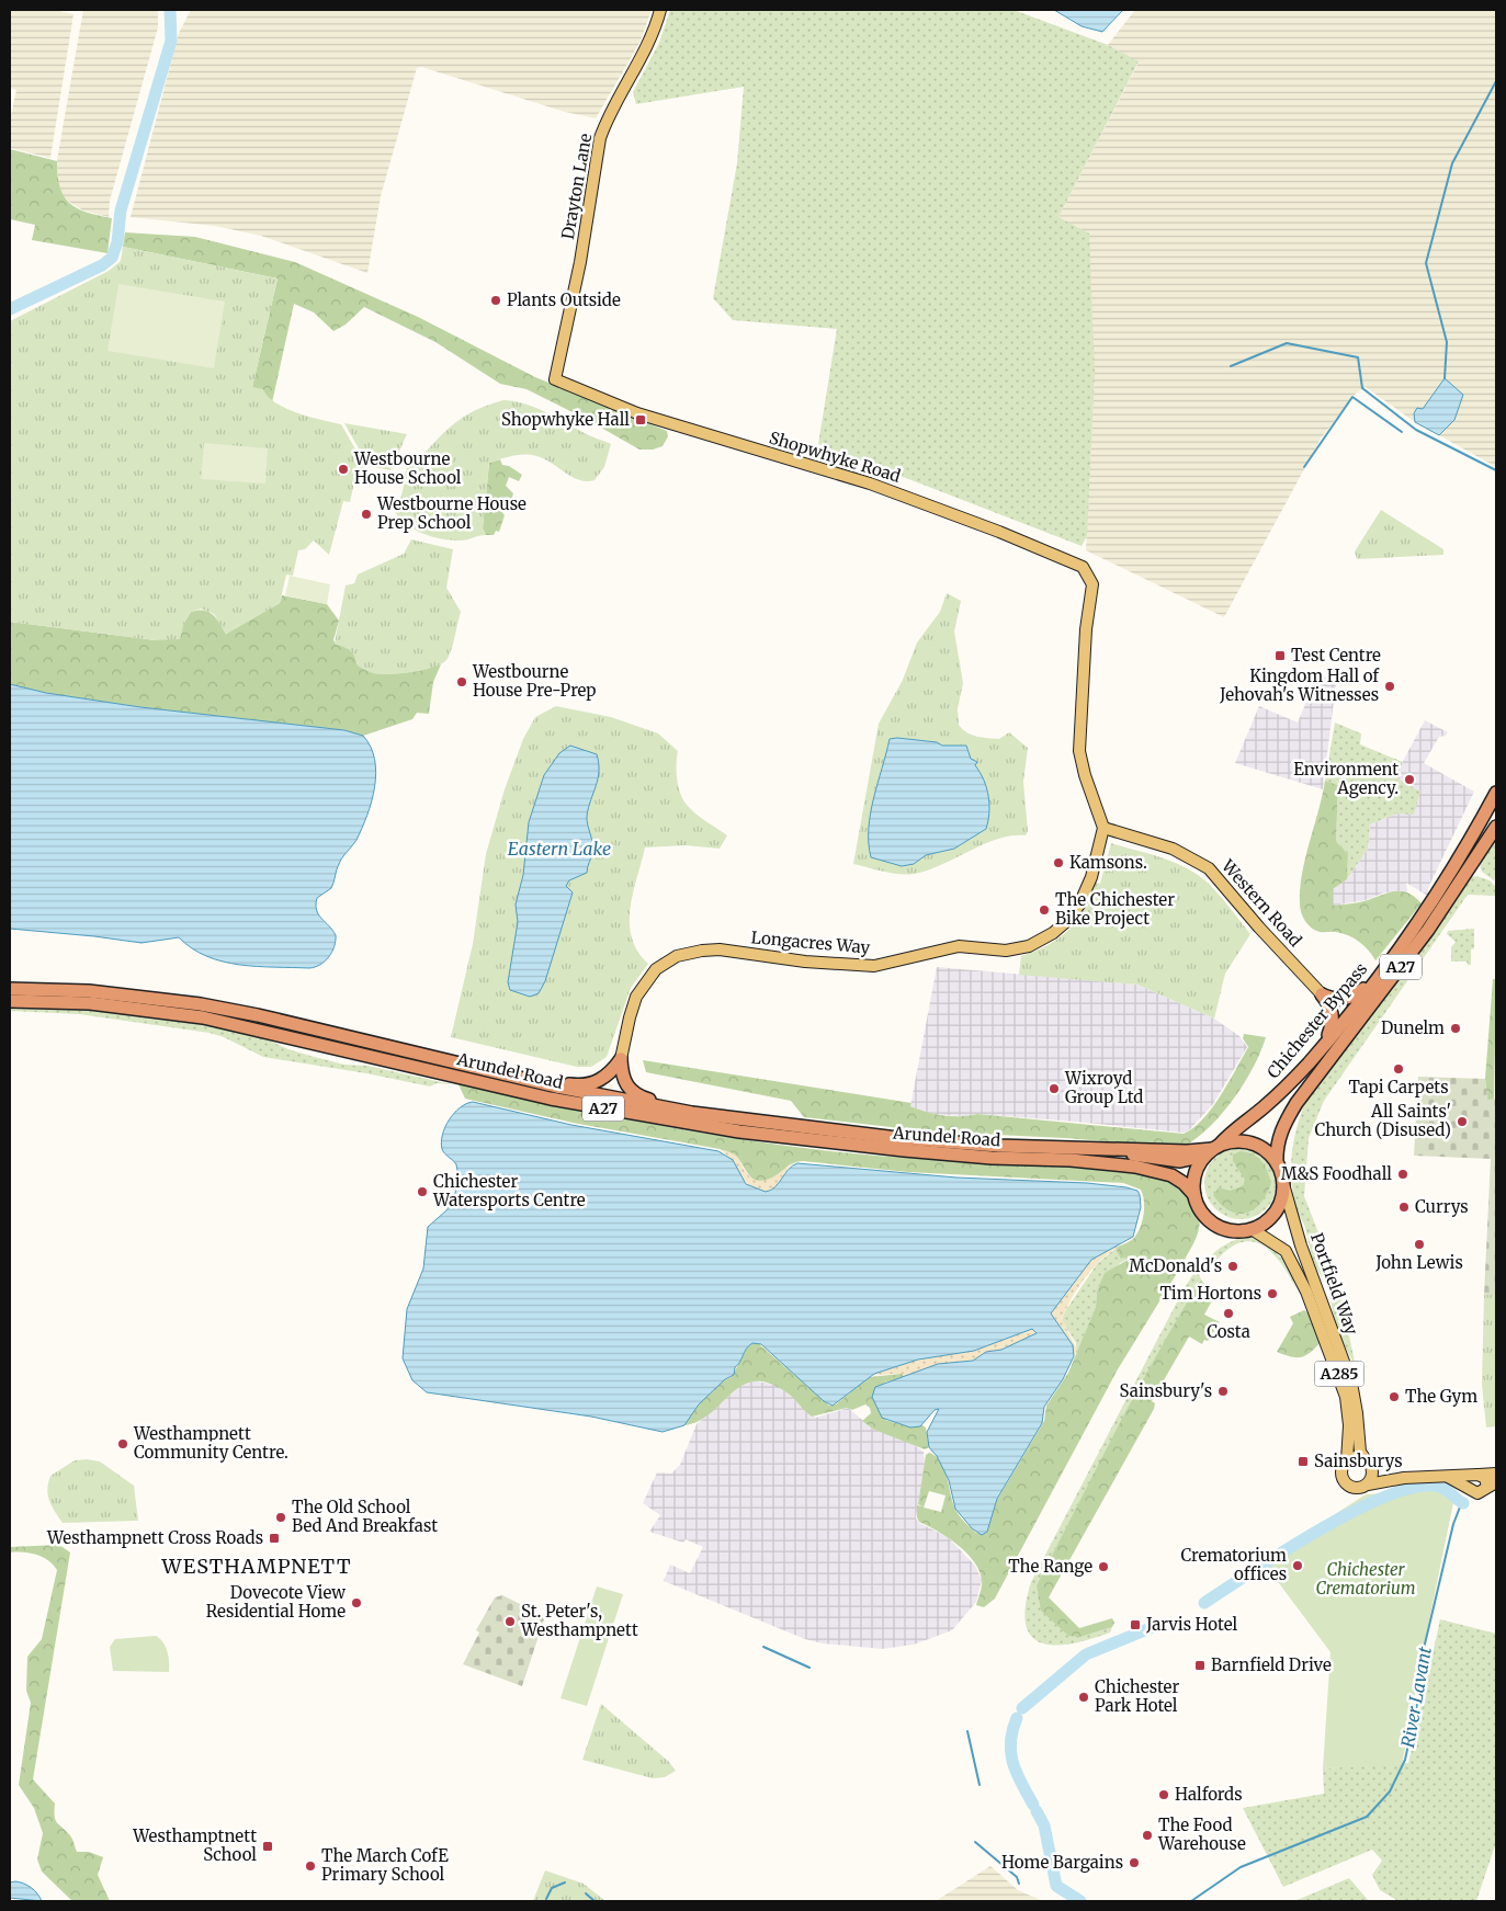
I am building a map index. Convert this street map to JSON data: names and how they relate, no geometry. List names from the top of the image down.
{
  "streets": {
    "highway": ["A27", "Chichester Bypass", "Arundel Road"],
    "main road": [
      "Drayton Lane",
      "Shopwhyke Road",
      "Western Road",
      "Longacres Way",
      "Portfield Way",
      "A285"
    ]
  },
  "crossings": [
    ["Drayton Lane", "Shopwhyke Road"],
    ["Shopwhyke Road", "Western Road"],
    ["Shopwhyke Road", "Longacres Way"],
    ["Western Road", "Longacres Way"],
    ["Chichester Bypass", "Arundel Road"],
    ["Chichester Bypass", "Portfield Way"],
    ["Arundel Road", "Portfield Way"]
  ],
  "districts": ["WESTHAMPNETT"],
  "water": ["Eastern Lake", "River Lavant"],
  "parks": ["Chichester Crematorium"],
  "places": {
    "other": [
      "Plants Outside",
      "Westbourne House School",
      "Westbourne House Prep School",
      "Westbourne House Pre-Prep",
      "Kingdom Hall of Jehovah's Witnesses",
      "Environment Agency.",
      "Kamsons.",
      "The Chichester Bike Project",
      "Dunelm",
      "Tapi Carpets",
      "Wixroyd Group Ltd",
      "All Saints' Church (Disused)",
      "M&S Foodhall",
      "Chichester Watersports Centre",
      "Currys",
      "John Lewis",
      "McDonald's",
      "Tim Hortons",
      "Costa",
      "Sainsbury's",
      "The Gym",
      "Westhampnett Community Centre.",
      "The Old School Bed And Breakfast",
      "Crematorium offices",
      "The Range",
      "Dovecote View Residential Home",
      "St. Peter's, Westhampnett",
      "Chichester Park Hotel",
      "Halfords",
      "The Food Warehouse",
      "Home Bargains",
      "The March CofE Primary School"
    ],
    "transit": [
      "Shopwhyke Hall",
      "Test Centre",
      "Sainsburys",
      "Westhampnett Cross Roads",
      "Jarvis Hotel",
      "Barnfield Drive",
      "Westhamptnett School"
    ]
  }
}
